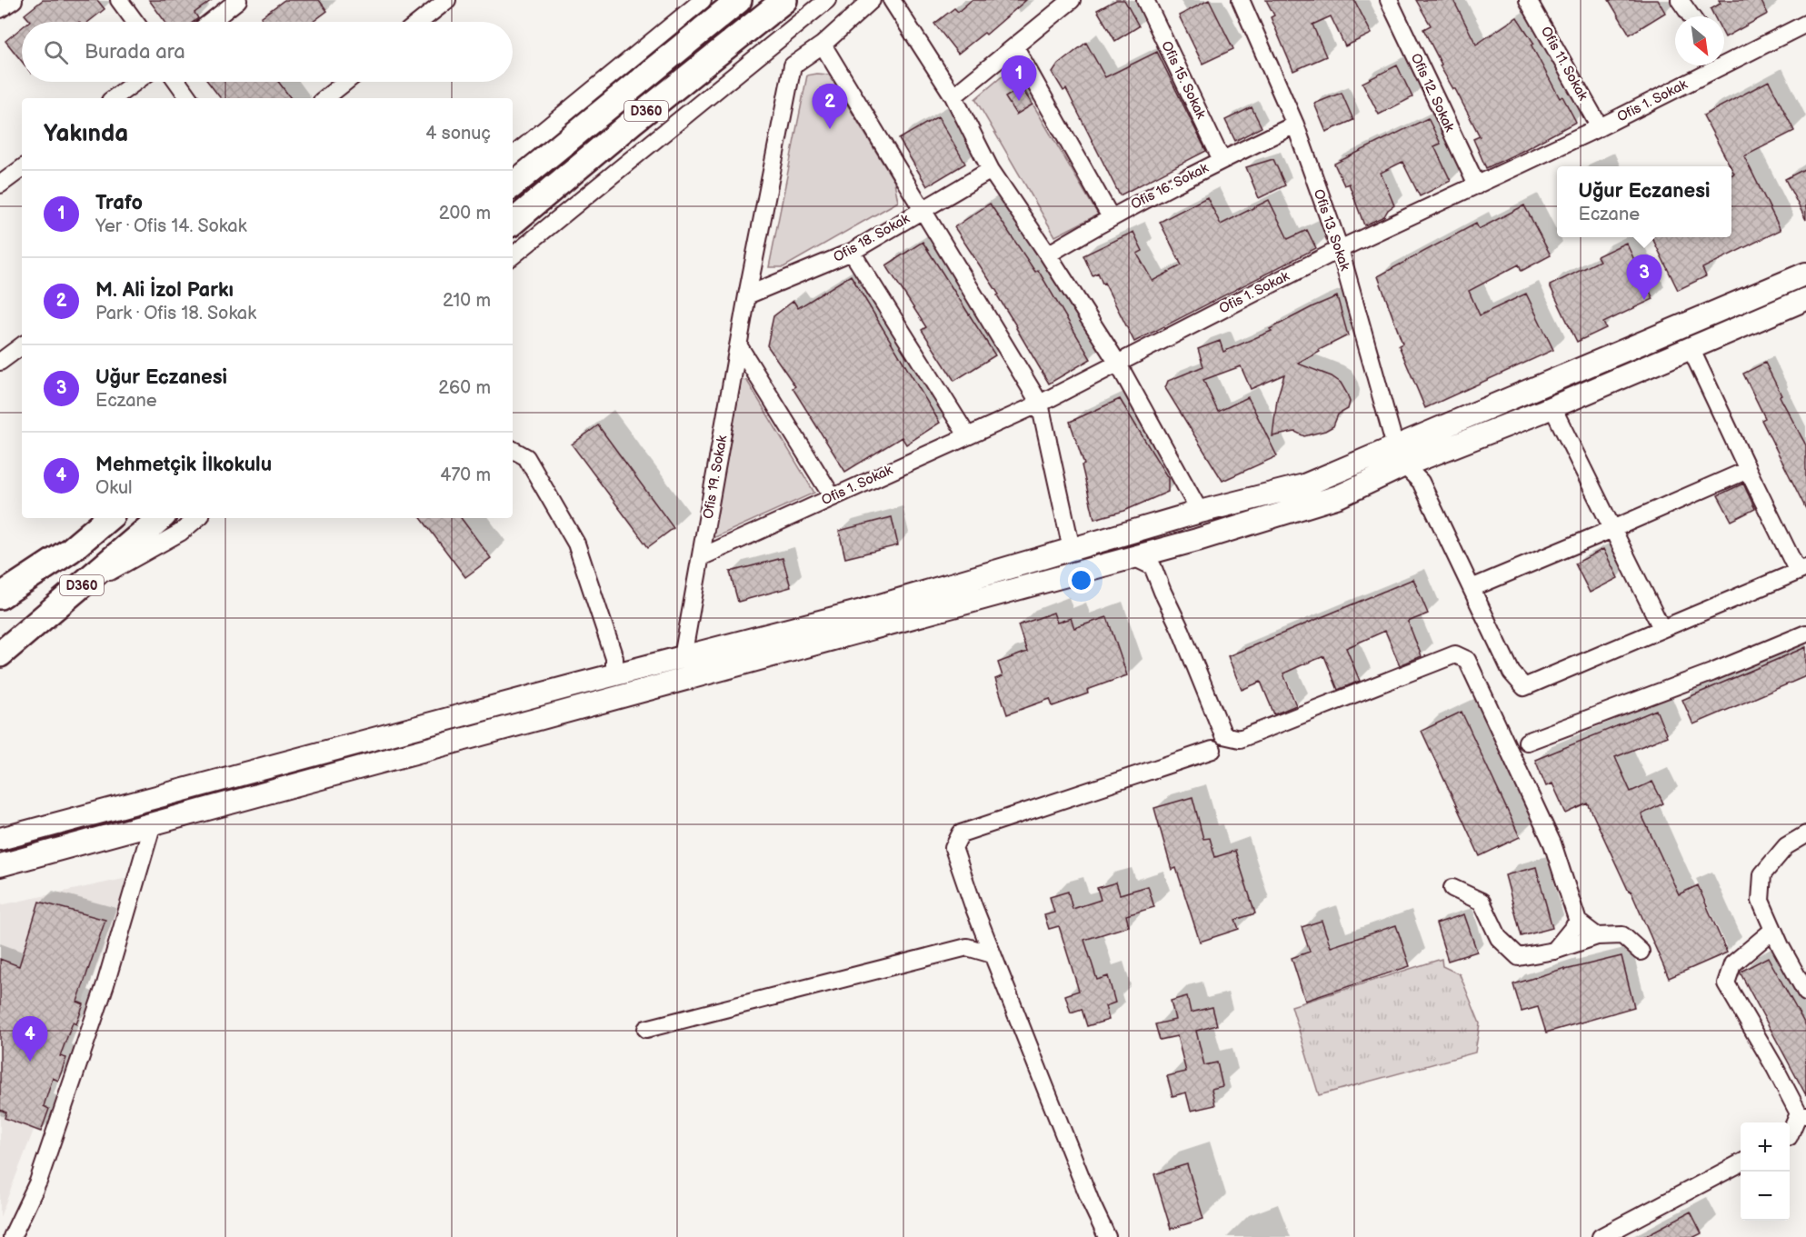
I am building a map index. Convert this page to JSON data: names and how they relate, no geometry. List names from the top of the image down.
{
  "streets": {
    "highway": ["D360"],
    "street": [
      "Ofis 11. Sokak",
      "Ofis 15. Sokak",
      "Ofis 12. Sokak",
      "Ofis 1. Sokak",
      "Ofis 16. Sokak",
      "Ofis 13. Sokak",
      "Ofis 18. Sokak",
      "Ofis 19. Sokak"
    ]
  },
  "crossings": [
    ["Ofis 11. Sokak", "Ofis 1. Sokak"],
    ["Ofis 15. Sokak", "Ofis 16. Sokak"],
    ["Ofis 12. Sokak", "Ofis 1. Sokak"],
    ["Ofis 1. Sokak", "Ofis 13. Sokak"],
    ["Ofis 1. Sokak", "Ofis 19. Sokak"],
    ["Ofis 16. Sokak", "Ofis 13. Sokak"],
    ["Ofis 18. Sokak", "Ofis 19. Sokak"]
  ],
  "north": "bottom right",
  "page": {
    "search": "Burada ara",
    "pins": [
      "1",
      "2",
      "3",
      "4"
    ],
    "heading": ["Yakında", "4 sonuç"],
    "popup": ["Uğur Eczanesi", "Eczane"],
    "list": [
      {
        "mark": "1",
        "name": "Trafo",
        "note": "Yer · Ofis 14. Sokak",
        "value": "200 m"
      },
      {
        "mark": "2",
        "name": "M. Ali İzol Parkı",
        "note": "Park · Ofis 18. Sokak",
        "value": "210 m"
      },
      {
        "mark": "3",
        "name": "Uğur Eczanesi",
        "note": "Eczane",
        "value": "260 m"
      },
      {
        "mark": "4",
        "name": "Mehmetçik İlkokulu",
        "note": "Okul",
        "value": "470 m"
      }
    ],
    "map_buttons": ["+", "−"]
  }
}
